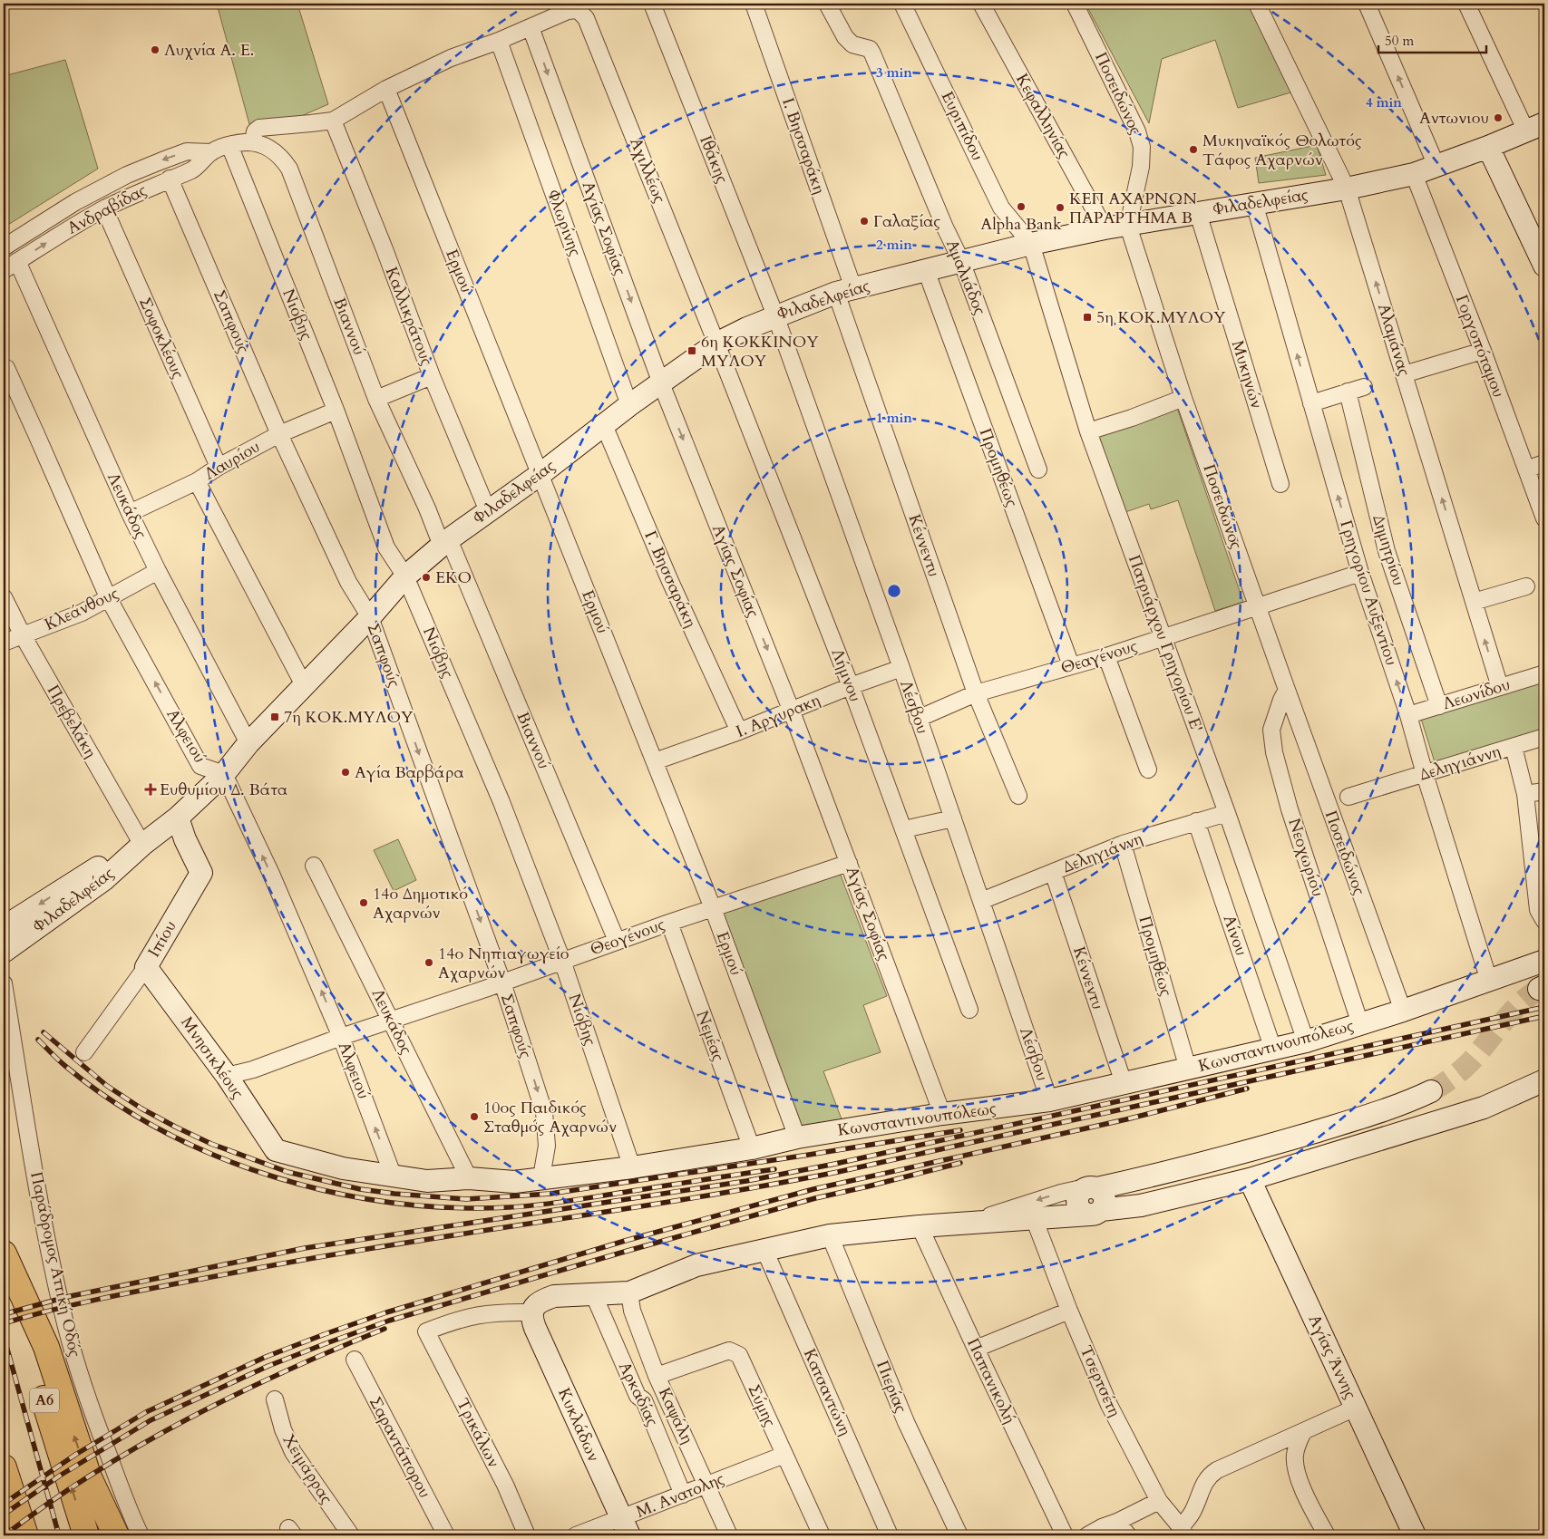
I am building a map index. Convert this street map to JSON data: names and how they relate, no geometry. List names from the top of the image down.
{
  "streets": {
    "highway": ["Α6"],
    "street": [
      "Ποσειδώνος",
      "Κεφαλληνίας",
      "Ευριπίδου",
      "Ι. Βησσαράκη",
      "Ιθάκης",
      "Αχιλλέως",
      "Φιλαδελφείας",
      "Ανδραβίδας",
      "Φλωρίνης",
      "Αγίας Σοφίας",
      "Ερμού",
      "Αμαλιάδος",
      "Νιόβης",
      "Καλλικράτους",
      "Σαπφούς",
      "Βιαννού",
      "Σοφοκλέους",
      "Αλαμάνας",
      "Γοργοπόταμου",
      "Μυκηνών",
      "Λαυρίου",
      "Προμηθέως",
      "Λευκάδος",
      "Κέννεντυ",
      "Δημητρίου",
      "Γ. Βησσαράκη",
      "Γρηγορίου Αυξεντίου",
      "Κλεάνθους",
      "Πατριάρχου Γρηγορίου E'",
      "Θεαγένους",
      "Λήμνου",
      "Λεωνίδου",
      "Λέσβου",
      "Ι. Αργυρακη",
      "Πρεβελάκη",
      "Αλφειού",
      "Δεληγιάννη",
      "Νεοχωρίου",
      "Αίνου",
      "Θεογένους",
      "Ιπίου",
      "Νεμέας",
      "Κωνσταντινουπόλεως",
      "Μνησικλέους",
      "Παράδρομος Αττική Οδός",
      "Αγίας Άννης",
      "Παπανικολή",
      "Τσερτσέτη",
      "Πιερίας",
      "Κατσαντώνη",
      "Αρκαδίας",
      "Σύμης",
      "Καψάλη",
      "Κυκλάδων",
      "Τρικάλων",
      "Σαραντάπορου",
      "Χειμάρρας",
      "Μ. Ανατολης"
    ]
  },
  "crossings": [
    ["Ποσειδώνος", "Φιλαδελφείας"],
    ["Ποσειδώνος", "Θεαγένους"],
    ["Ποσειδώνος", "Νεοχωρίου"],
    ["Ποσειδώνος", "Κωνσταντινουπόλεως"],
    ["Κεφαλληνίας", "Φιλαδελφείας"],
    ["Ευριπίδου", "Φιλαδελφείας"],
    ["Ευριπίδου", "Πατριάρχου Γρηγορίου E'"],
    ["Ι. Βησσαράκη", "Φιλαδελφείας"],
    ["Ι. Βησσαράκη", "Κέννεντυ"],
    ["Ιθάκης", "Φιλαδελφείας"],
    ["Ιθάκης", "Λέσβου"],
    ["Αχιλλέως", "Φιλαδελφείας"],
    ["Αχιλλέως", "Αγίας Σοφίας"],
    ["Αχιλλέως", "Λήμνου"],
    ["Φιλαδελφείας", "Φλωρίνης"],
    ["Φιλαδελφείας", "Αγίας Σοφίας"],
    ["Φιλαδελφείας", "Ερμού"],
    ["Φιλαδελφείας", "Αμαλιάδος"],
    ["Φιλαδελφείας", "Νιόβης"],
    ["Φιλαδελφείας", "Καλλικράτους"],
    ["Φιλαδελφείας", "Σαπφούς"],
    ["Φιλαδελφείας", "Βιαννού"],
    ["Φιλαδελφείας", "Αλαμάνας"],
    ["Φιλαδελφείας", "Γοργοπόταμου"],
    ["Φιλαδελφείας", "Μυκηνών"],
    ["Φιλαδελφείας", "Προμηθέως"],
    ["Φιλαδελφείας", "Λευκάδος"],
    ["Φιλαδελφείας", "Κέννεντυ"],
    ["Φιλαδελφείας", "Γ. Βησσαράκη"],
    ["Φιλαδελφείας", "Γρηγορίου Αυξεντίου"],
    ["Φιλαδελφείας", "Πατριάρχου Γρηγορίου E'"],
    ["Φιλαδελφείας", "Λήμνου"],
    ["Φιλαδελφείας", "Λέσβου"],
    ["Φιλαδελφείας", "Πρεβελάκη"],
    ["Φιλαδελφείας", "Αλφειού"],
    ["Φιλαδελφείας", "Ιπίου"],
    ["Ανδραβίδας", "Νιόβης"],
    ["Ανδραβίδας", "Σαπφούς"],
    ["Ανδραβίδας", "Βιαννού"],
    ["Ανδραβίδας", "Σοφοκλέους"],
    ["Ανδραβίδας", "Λευκάδος"],
    ["Αγίας Σοφίας", "Ι. Αργυρακη"],
    ["Αγίας Σοφίας", "Θεογένους"],
    ["Αγίας Σοφίας", "Κωνσταντινουπόλεως"],
    ["Ερμού", "Ι. Αργυρακη"],
    ["Ερμού", "Θεογένους"],
    ["Ερμού", "Κωνσταντινουπόλεως"],
    ["Νιόβης", "Βιαννού"],
    ["Νιόβης", "Λαυρίου"],
    ["Νιόβης", "Θεογένους"],
    ["Νιόβης", "Κωνσταντινουπόλεως"],
    ["Σαπφούς", "Λαυρίου"],
    ["Σαπφούς", "Θεογένους"],
    ["Σαπφούς", "Κωνσταντινουπόλεως"],
    ["Βιαννού", "Θεογένους"],
    ["Σοφοκλέους", "Λαυρίου"],
    ["Αλαμάνας", "Λεωνίδου"],
    ["Λαυρίου", "Λευκάδος"],
    ["Προμηθέως", "Θεαγένους"],
    ["Προμηθέως", "Δεληγιάννη"],
    ["Προμηθέως", "Κωνσταντινουπόλεως"],
    ["Λευκάδος", "Κλεάνθους"],
    ["Λευκάδος", "Θεογένους"],
    ["Λευκάδος", "Κωνσταντινουπόλεως"],
    ["Κέννεντυ", "Θεαγένους"],
    ["Κέννεντυ", "Δεληγιάννη"],
    ["Κέννεντυ", "Κωνσταντινουπόλεως"],
    ["Δημητρίου", "Λεωνίδου"],
    ["Γ. Βησσαράκη", "Ι. Αργυρακη"],
    ["Γρηγορίου Αυξεντίου", "Θεαγένους"],
    ["Γρηγορίου Αυξεντίου", "Λεωνίδου"],
    ["Γρηγορίου Αυξεντίου", "Δεληγιάννη"],
    ["Γρηγορίου Αυξεντίου", "Κωνσταντινουπόλεως"],
    ["Κλεάνθους", "Πρεβελάκη"],
    ["Κλεάνθους", "Αλφειού"],
    ["Πατριάρχου Γρηγορίου E'", "Θεαγένους"],
    ["Πατριάρχου Γρηγορίου E'", "Δεληγιάννη"],
    ["Πατριάρχου Γρηγορίου E'", "Κωνσταντινουπόλεως"],
    ["Θεαγένους", "Λέσβου"],
    ["Λήμνου", "Ι. Αργυρακη"],
    ["Λέσβου", "Ι. Αργυρακη"],
    ["Λέσβου", "Δεληγιάννη"],
    ["Λέσβου", "Κωνσταντινουπόλεως"],
    ["Αλφειού", "Θεογένους"],
    ["Αλφειού", "Κωνσταντινουπόλεως"],
    ["Δεληγιάννη", "Αίνου"],
    ["Νεοχωρίου", "Κωνσταντινουπόλεως"],
    ["Αίνου", "Κωνσταντινουπόλεως"],
    ["Θεογένους", "Νεμέας"],
    ["Θεογένους", "Μνησικλέους"],
    ["Ιπίου", "Μνησικλέους"],
    ["Νεμέας", "Κωνσταντινουπόλεως"],
    ["Κωνσταντινουπόλεως", "Μνησικλέους"],
    ["Αρκαδίας", "Μ. Ανατολης"],
    ["Σύμης", "Καψάλη"],
    ["Σύμης", "Μ. Ανατολης"],
    ["Καψάλη", "Μ. Ανατολης"],
    ["Κυκλάδων", "Τρικάλων"],
    ["Κυκλάδων", "Μ. Ανατολης"]
  ],
  "one_way": [
    "Αγίας Σοφίας",
    "Σαπφούς",
    "Αλαμάνας",
    "Γρηγορίου Αυξεντίου",
    "Αλφειού"
  ],
  "places": {
    "other": [
      "Λυχνία A. E.",
      "Αντωνιου",
      "Μυκηναϊκός Θολωτός Τάφος Αχαρνών",
      "Alpha Bank",
      "ΚΕΠ ΑΧΑΡΝΩΝ ΠΑΡΑΡΤΗΜΑ Β",
      "Γαλαξίας",
      "EKO",
      "Αγία Βαρβάρα",
      "14ο Δημοτικό Αχαρνών",
      "14ο Νηπιαγωγείο Αχαρνών",
      "10ος Παιδικός Σταθμός Αχαρνών"
    ],
    "transit": ["5η ΚΟΚ.ΜΥΛΟΥ", "6η ΚΟΚΚΙΝΟΥ ΜΥΛΟΥ", "7η ΚΟΚ.ΜΥΛΟΥ"],
    "health": ["Ευθυμίου Δ. Βάτα"]
  },
  "scale_bar": "50 m",
  "rings": [
    "3 min",
    "4 min",
    "2 min",
    "1 min"
  ]
}
